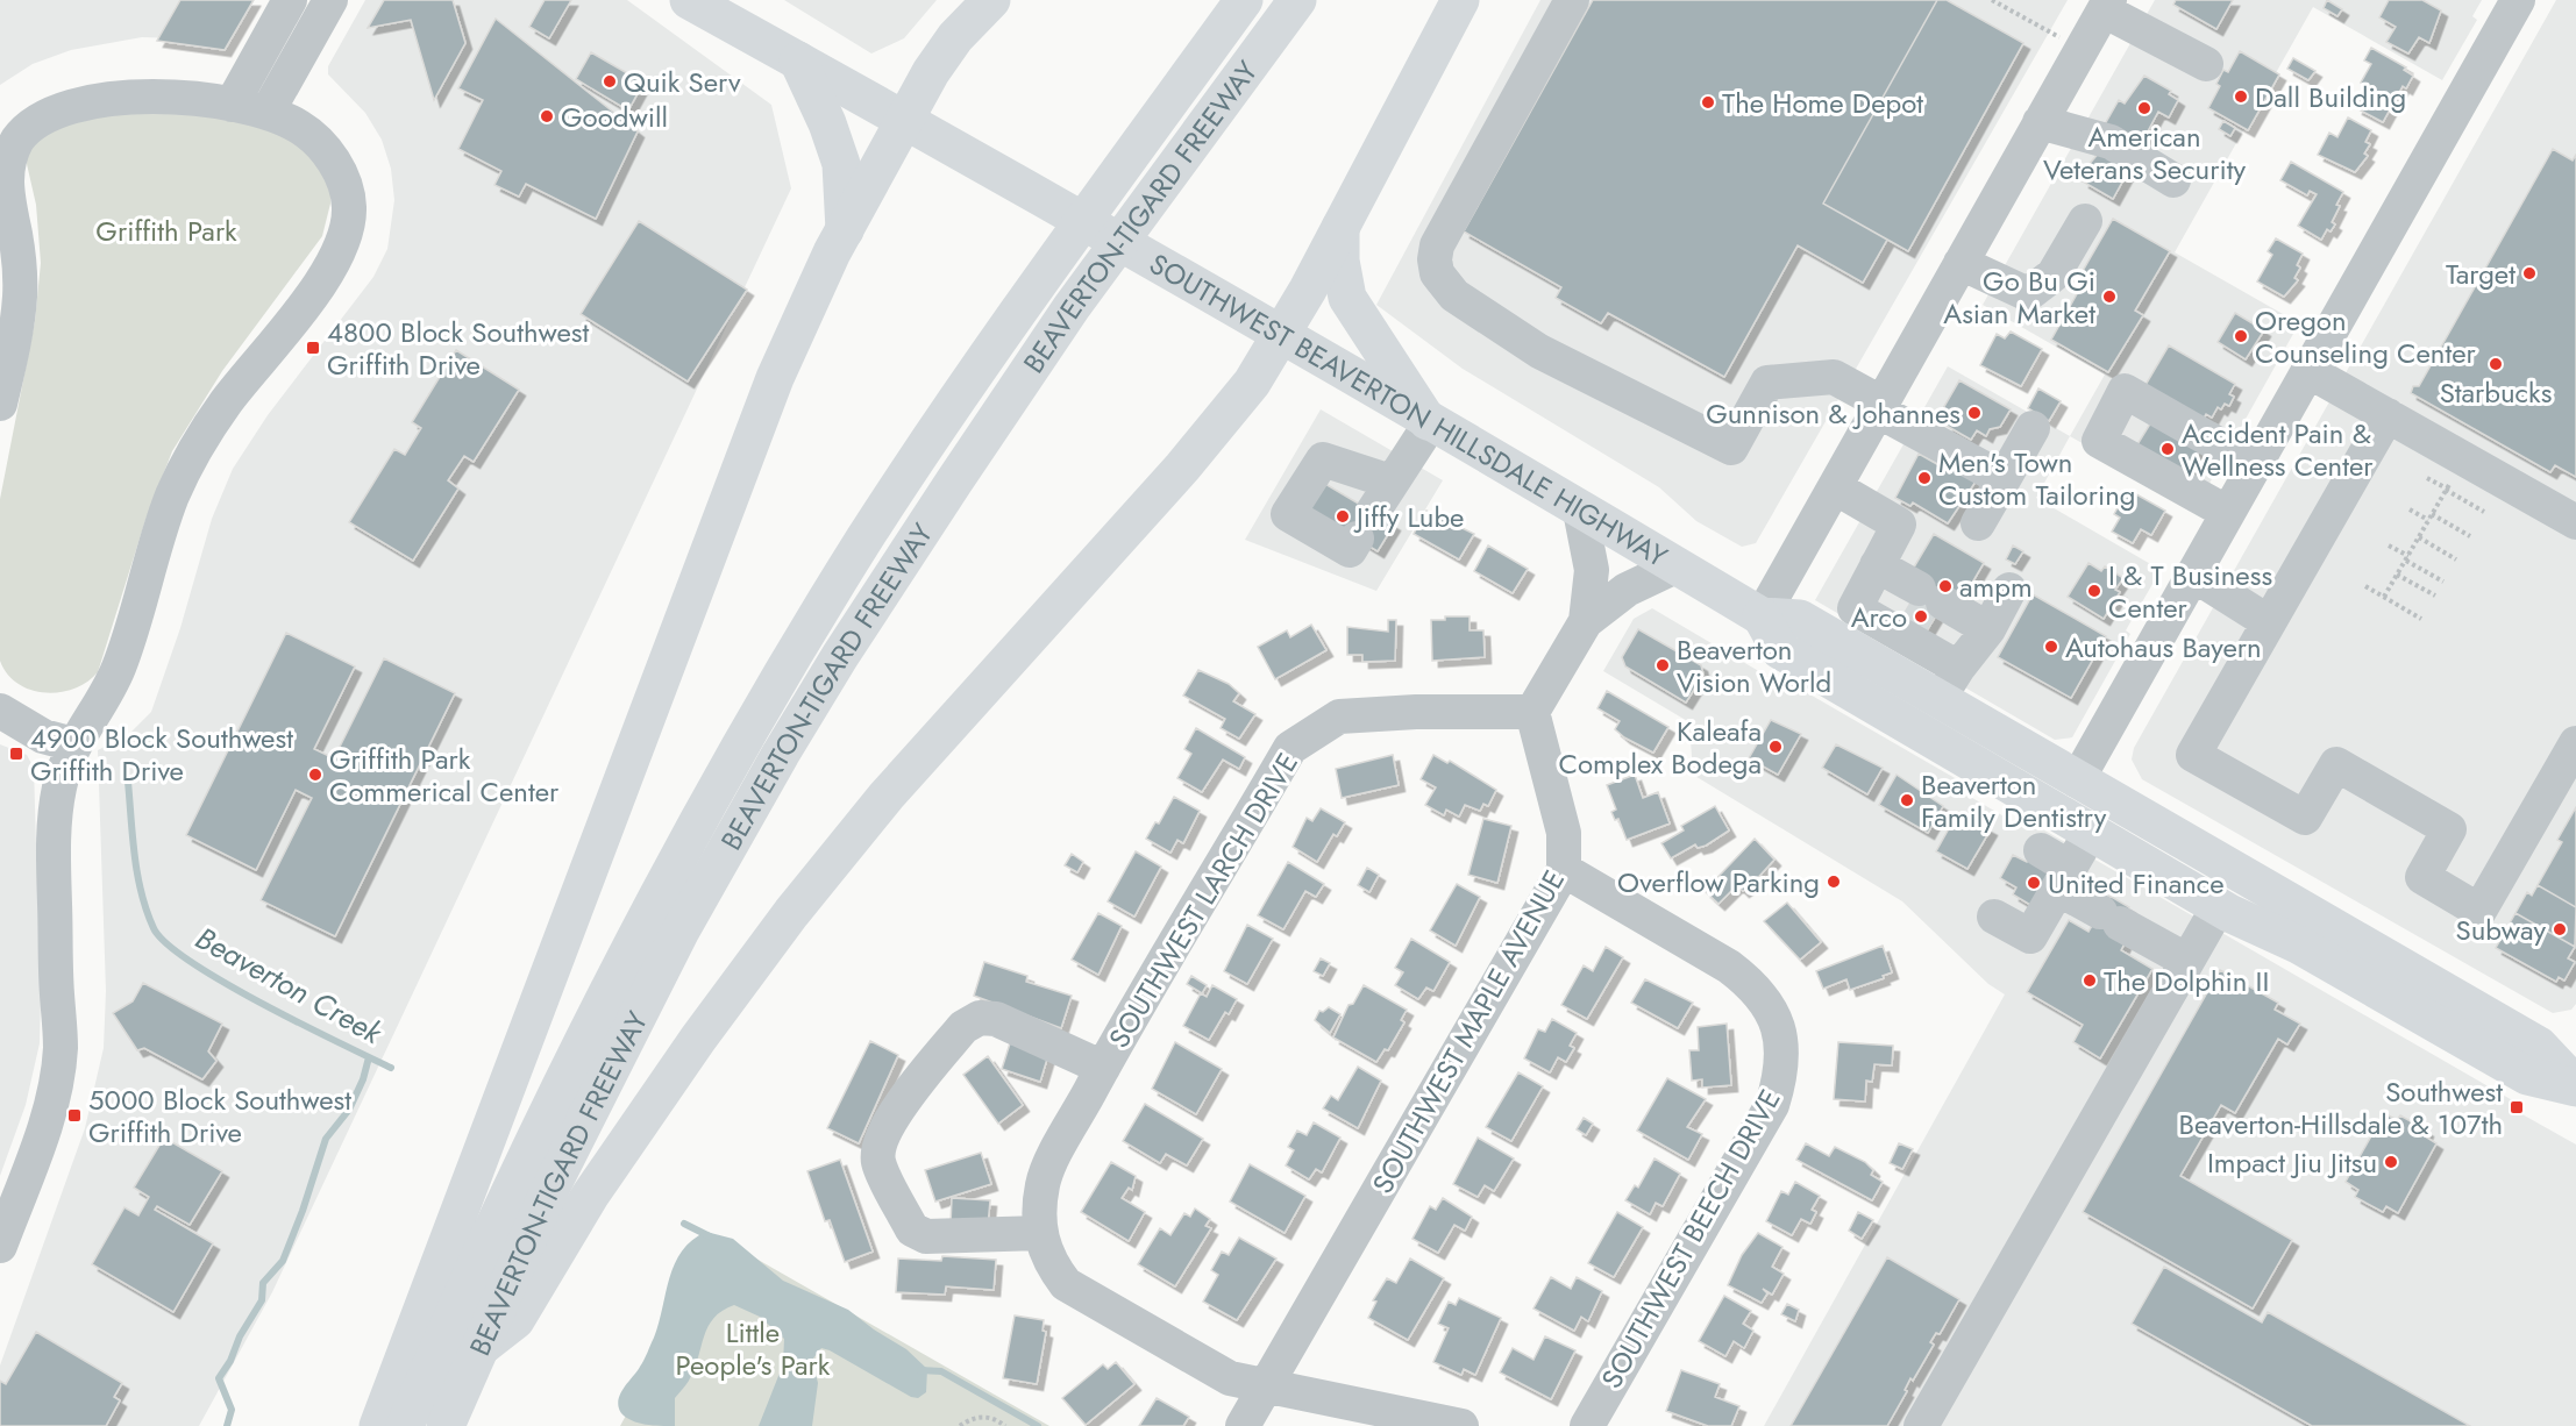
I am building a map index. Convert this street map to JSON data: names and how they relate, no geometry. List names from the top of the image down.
{
  "streets": {
    "main road": ["BEAVERTON-TIGARD FREEWAY", "SOUTHWEST BEAVERTON HILLSDALE HIGHWAY"],
    "street": ["SOUTHWEST LARCH DRIVE", "SOUTHWEST MAPLE AVENUE", "SOUTHWEST BEECH DRIVE"]
  },
  "crossings": [
    ["SOUTHWEST LARCH DRIVE", "SOUTHWEST MAPLE AVENUE"],
    ["SOUTHWEST MAPLE AVENUE", "SOUTHWEST BEECH DRIVE"]
  ],
  "water": ["Beaverton Creek"],
  "parks": ["Griffith Park", "Little People's Park"],
  "places": {
    "other": [
      "Quik Serv",
      "Dall Building",
      "The Home Depot",
      "American Veterans Security",
      "Goodwill",
      "Target",
      "Go Bu Gi Asian Market",
      "Oregon Counseling Center",
      "Starbucks",
      "Gunnison & Johannes",
      "Accident Pain & Wellness Center",
      "Men's Town Custom Tailoring",
      "Jiffy Lube",
      "ampm",
      "I & T Business Center",
      "Arco",
      "Autohaus Bayern",
      "Beaverton Vision World",
      "Kaleafa Complex Bodega",
      "Griffith Park Commerical Center",
      "Beaverton Family Dentistry",
      "Overflow Parking",
      "United Finance",
      "Subway",
      "The Dolphin II",
      "Impact Jiu Jitsu"
    ],
    "transit": [
      "4800 Block Southwest Griffith Drive",
      "4900 Block Southwest Griffith Drive",
      "Southwest Beaverton-Hillsdale & 107th",
      "5000 Block Southwest Griffith Drive"
    ]
  }
}
